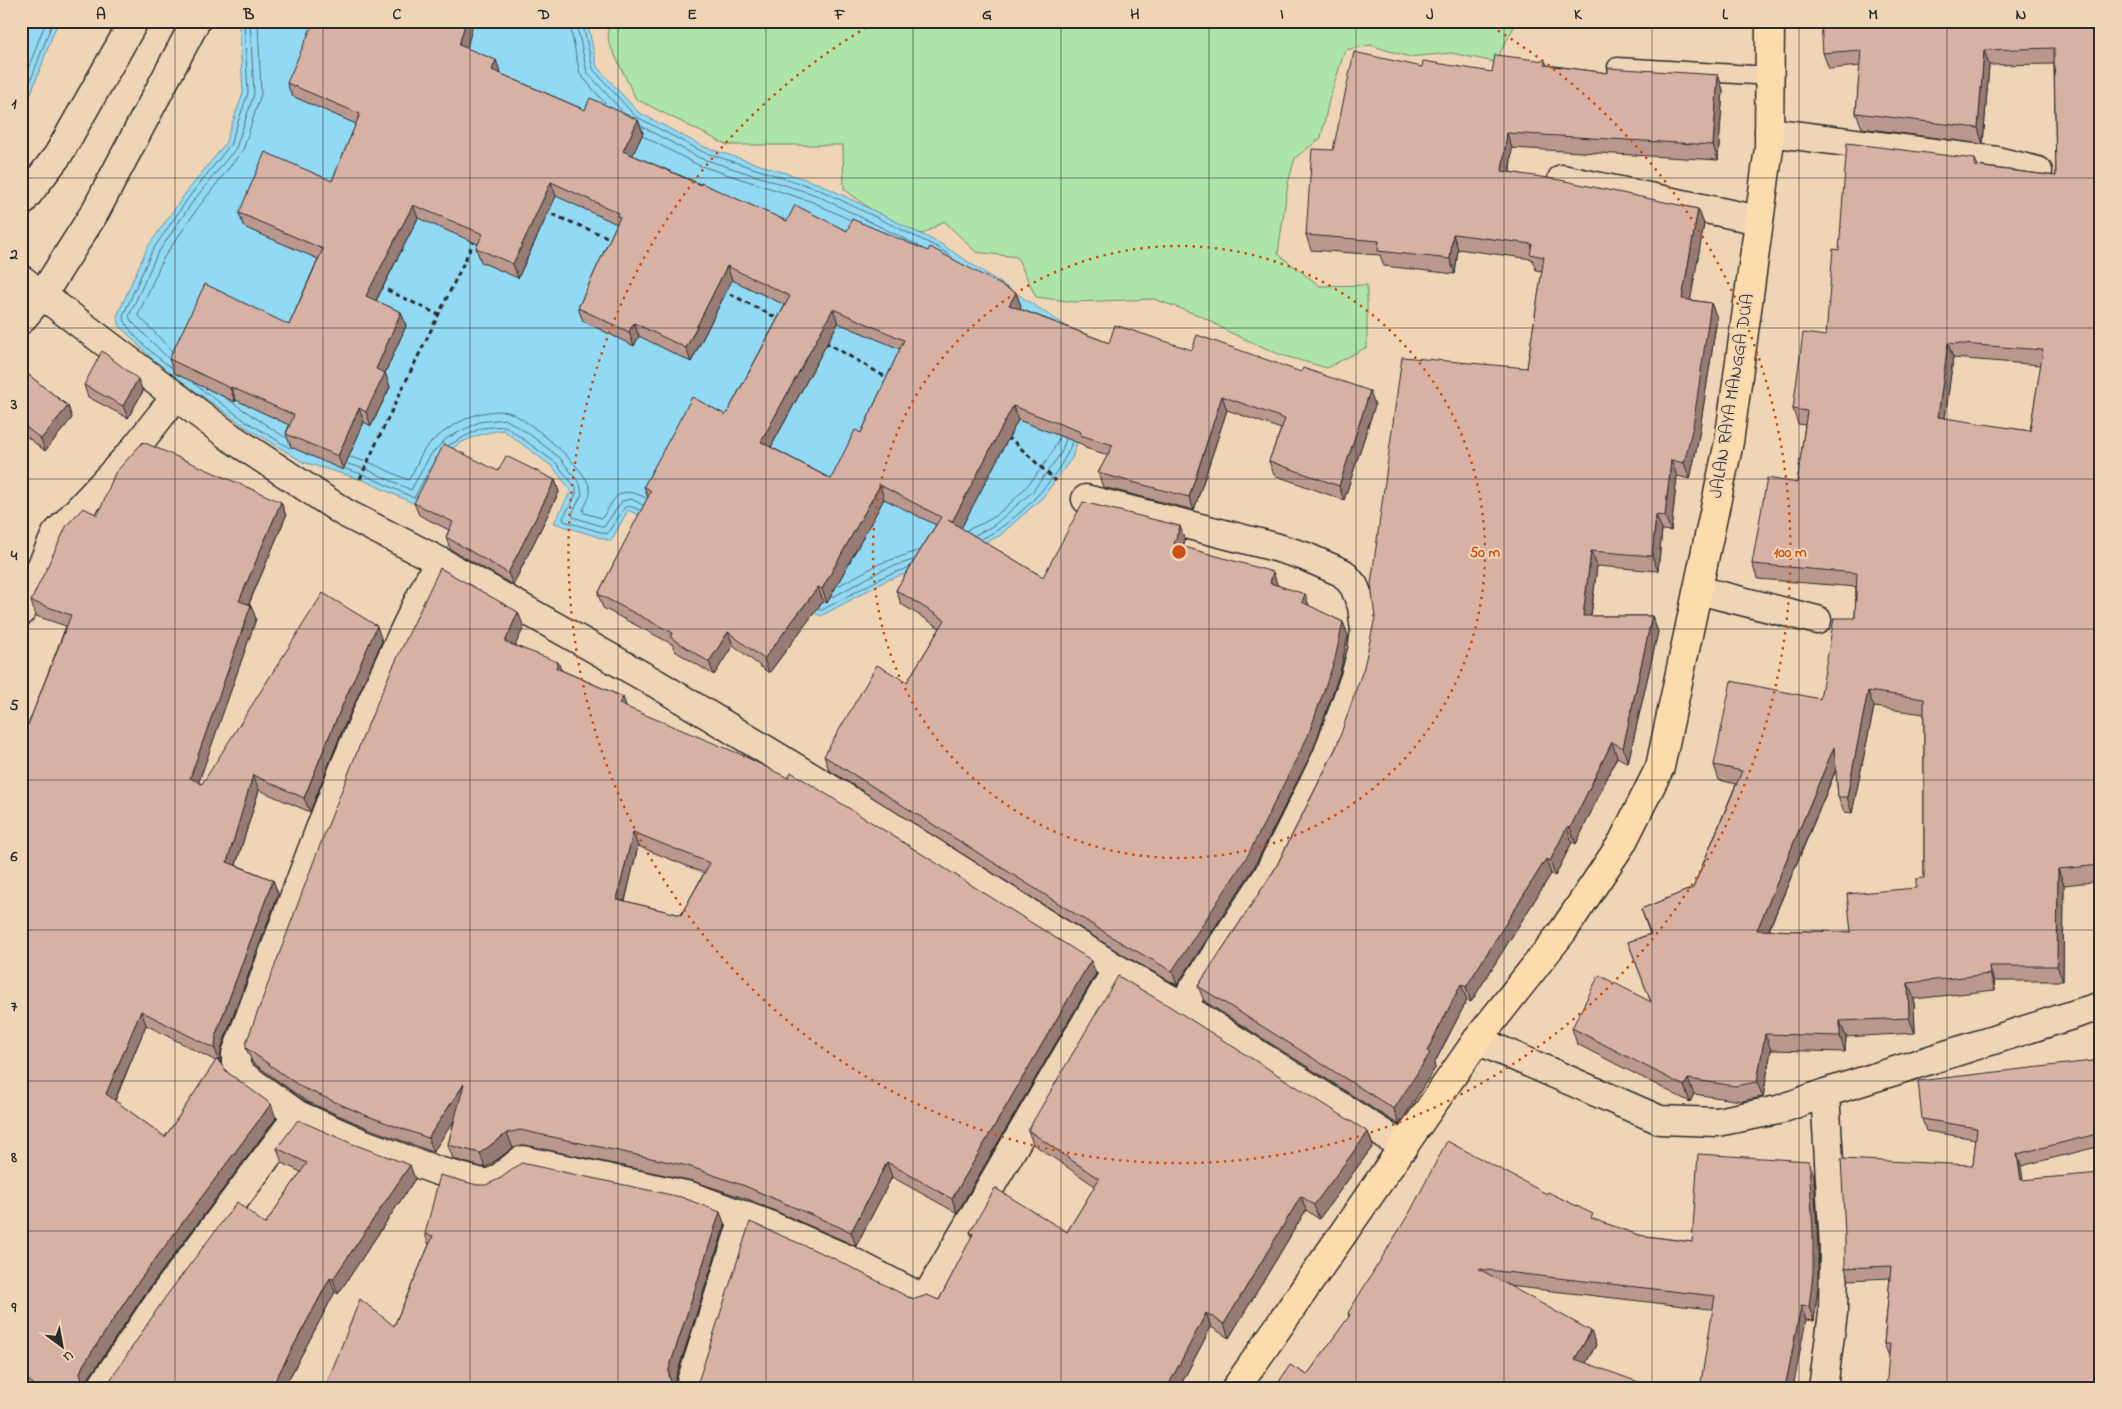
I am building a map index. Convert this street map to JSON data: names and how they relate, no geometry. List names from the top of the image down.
{
  "streets": {
    "highway": ["JALAN RAYA MANGGA DUA"]
  },
  "north": "bottom right",
  "grid": {
    "columns": [
      "A",
      "B",
      "C",
      "D",
      "E",
      "F",
      "G",
      "H",
      "I",
      "J",
      "K",
      "L",
      "M",
      "N"
    ],
    "rows": [
      "1",
      "2",
      "3",
      "4",
      "5",
      "6",
      "7",
      "8",
      "9"
    ]
  },
  "rings": ["50 m", "100 m"]
}
